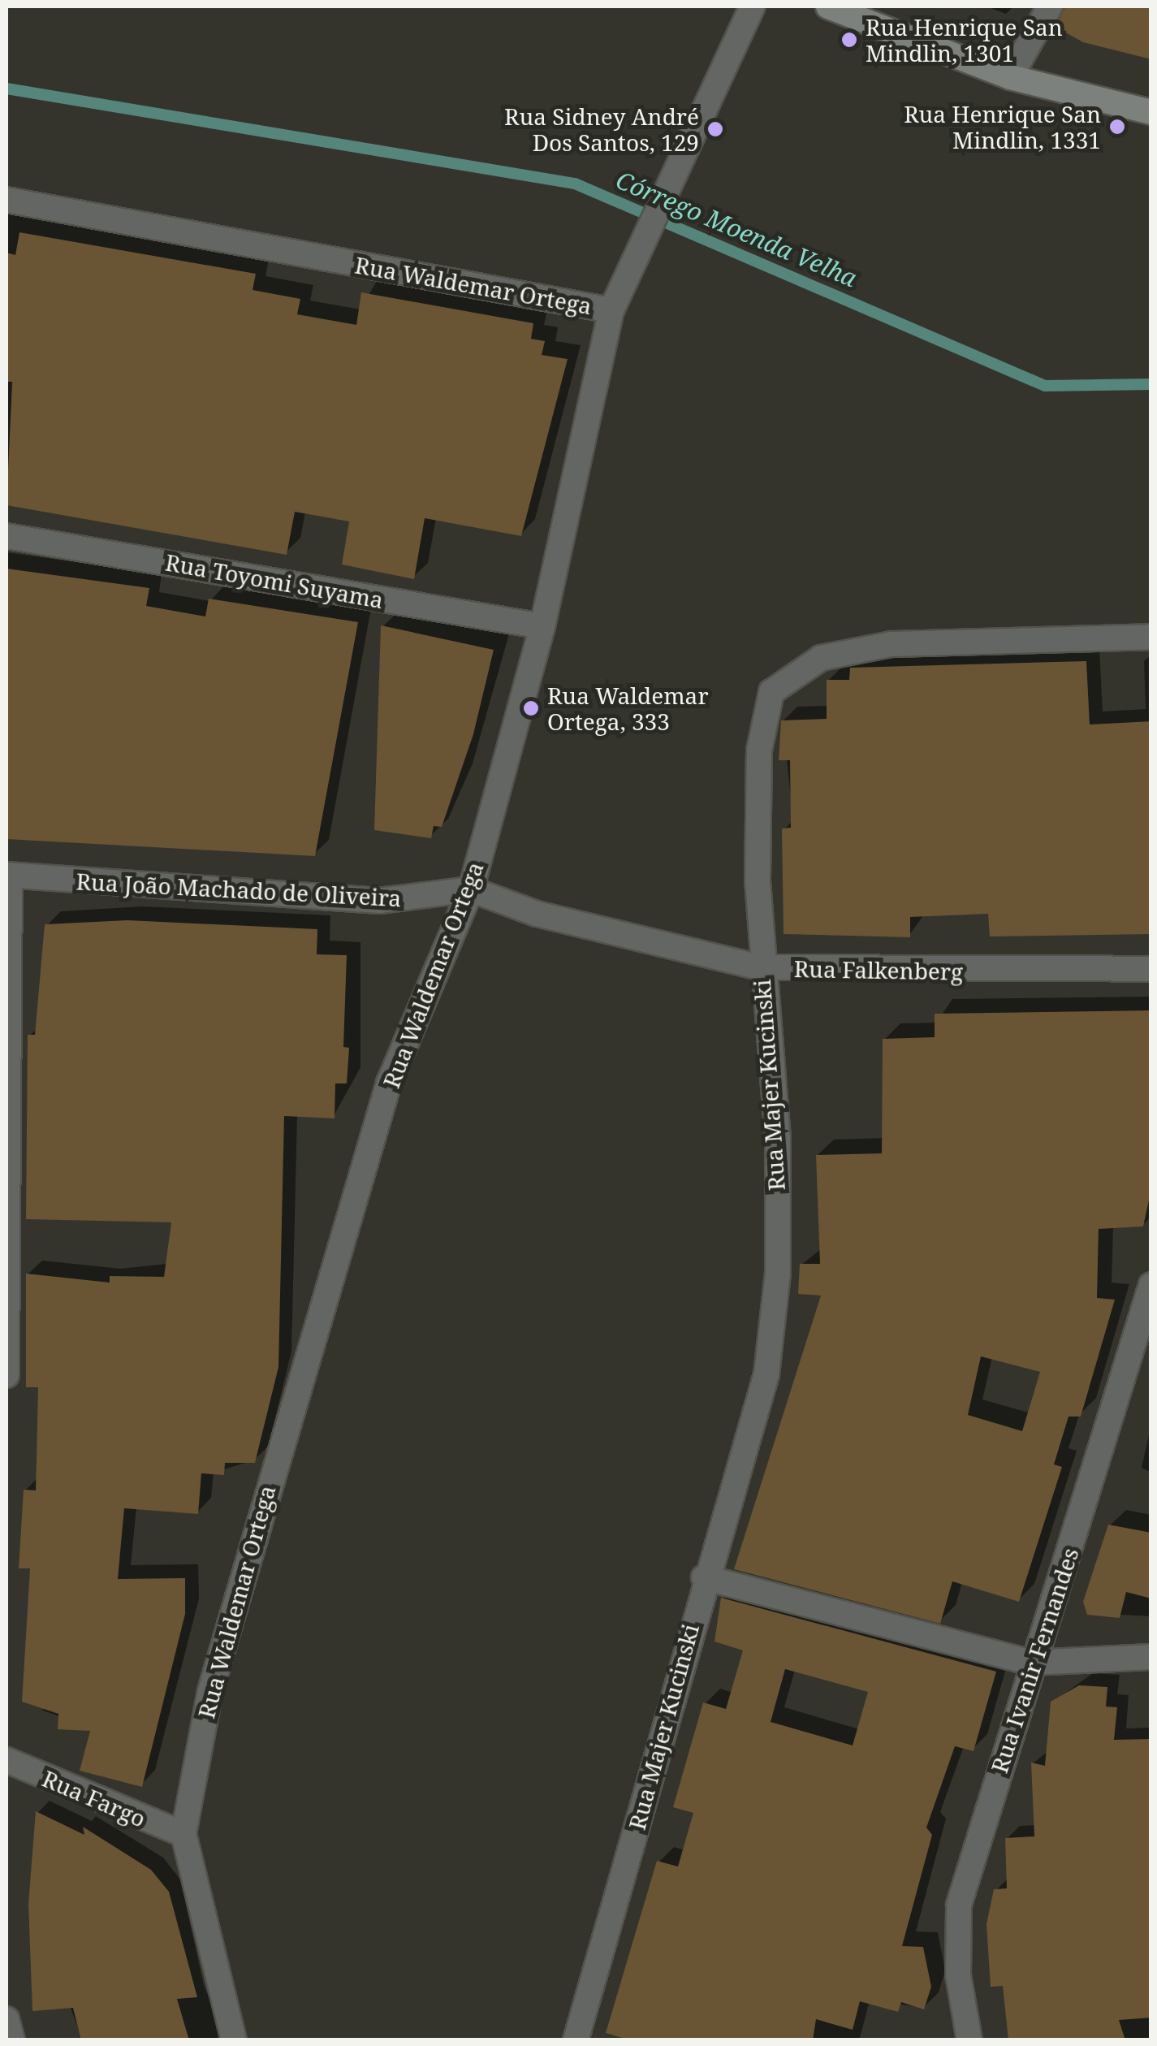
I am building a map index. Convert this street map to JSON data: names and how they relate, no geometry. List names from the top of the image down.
{
  "streets": {
    "street": [
      "Rua Waldemar Ortega",
      "Rua Toyomi Suyama",
      "Rua João Machado de Oliveira",
      "Rua Falkenberg",
      "Rua Majer Kucinski",
      "Rua Ivanir Fernandes",
      "Rua Fargo"
    ]
  },
  "crossings": [
    ["Rua Waldemar Ortega", "Rua Toyomi Suyama"],
    ["Rua Waldemar Ortega", "Rua João Machado de Oliveira"],
    ["Rua Waldemar Ortega", "Rua Falkenberg"],
    ["Rua Waldemar Ortega", "Rua Fargo"],
    ["Rua João Machado de Oliveira", "Rua Falkenberg"],
    ["Rua Falkenberg", "Rua Majer Kucinski"]
  ],
  "water": ["Córrego Moenda Velha"],
  "places": [
    "Rua Henrique San Mindlin, 1301",
    "Rua Henrique San Mindlin, 1331",
    "Rua Sidney André Dos Santos, 129",
    "Rua Waldemar Ortega, 333"
  ]
}
